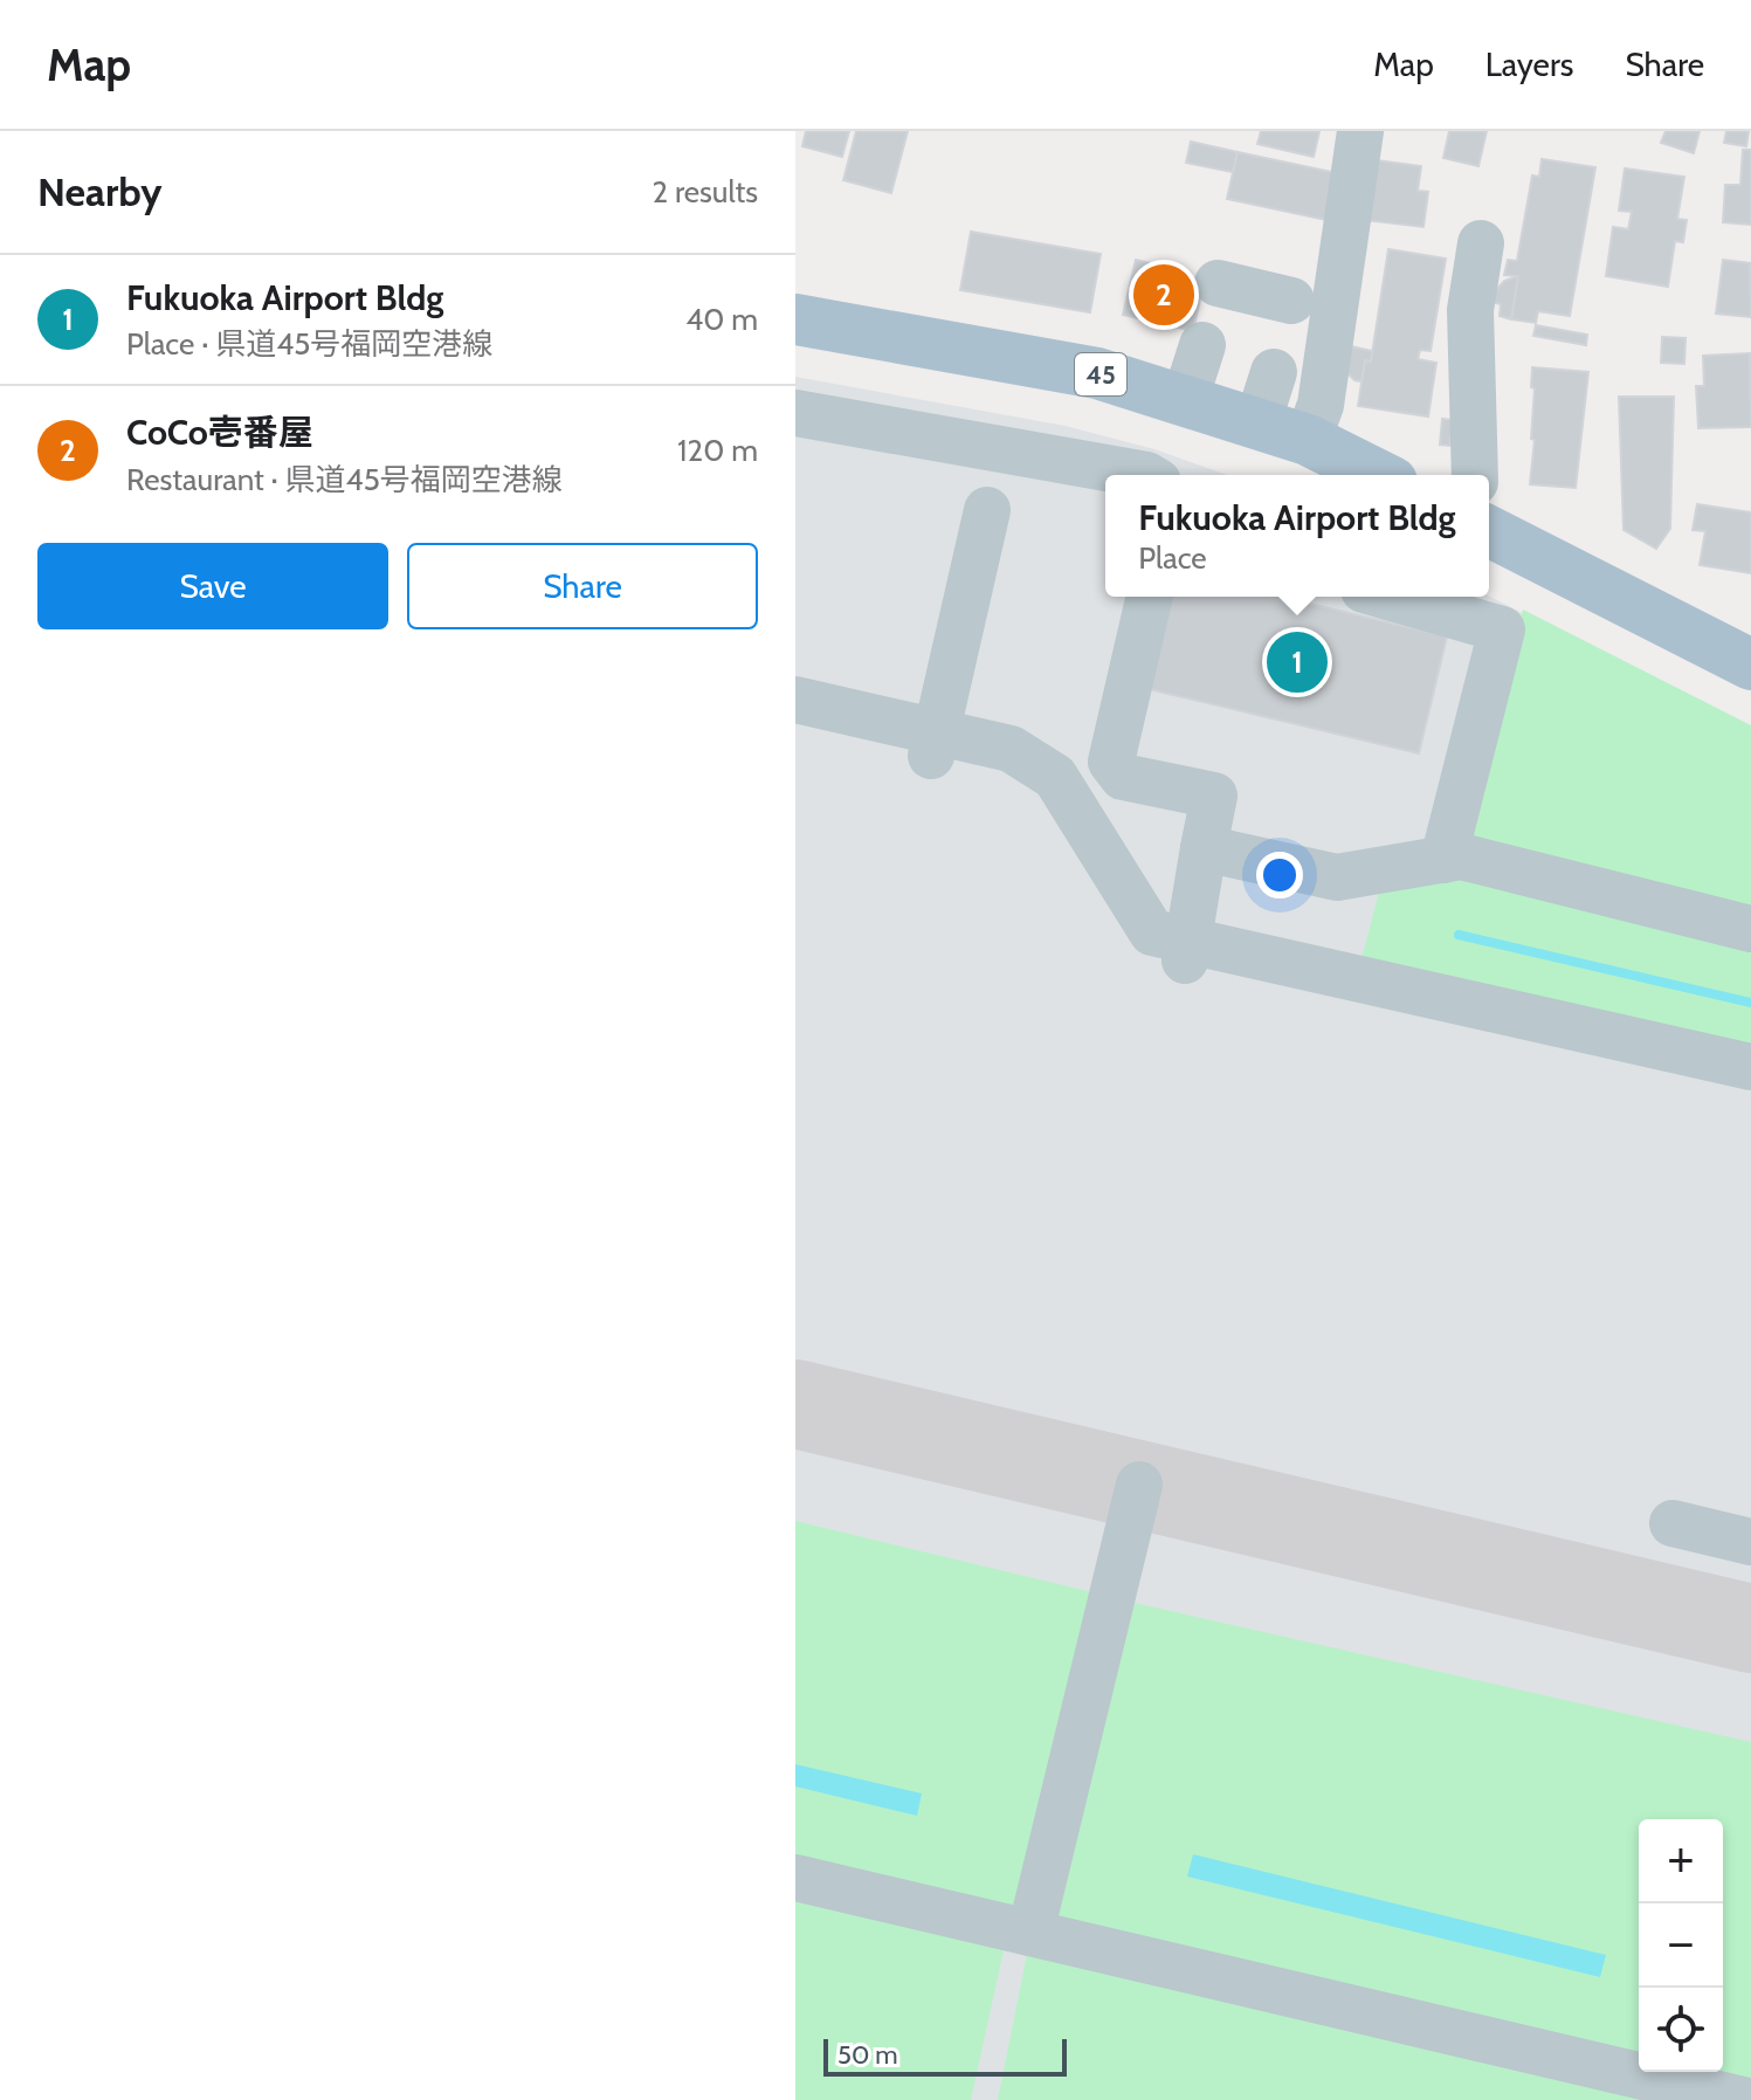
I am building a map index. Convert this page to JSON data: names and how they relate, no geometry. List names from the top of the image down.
{
  "streets": {
    "main road": ["45"]
  },
  "scale_bar": "50 m",
  "page": {
    "header": "Map",
    "nav": ["Map", "Layers", "Share"],
    "heading": ["Nearby", "2 results"],
    "list": [
      {
        "mark": "1",
        "name": "Fukuoka Airport Bldg",
        "note": "Place · 県道45号福岡空港線",
        "value": "40 m"
      },
      {
        "mark": "2",
        "name": "CoCo壱番屋",
        "note": "Restaurant · 県道45号福岡空港線",
        "value": "120 m"
      }
    ],
    "pins": ["2", "1"],
    "popup": ["Fukuoka Airport Bldg", "Place"],
    "buttons": ["Save", "Share"],
    "map_buttons": ["+", "−"],
    "scale": "50 m"
  }
}
